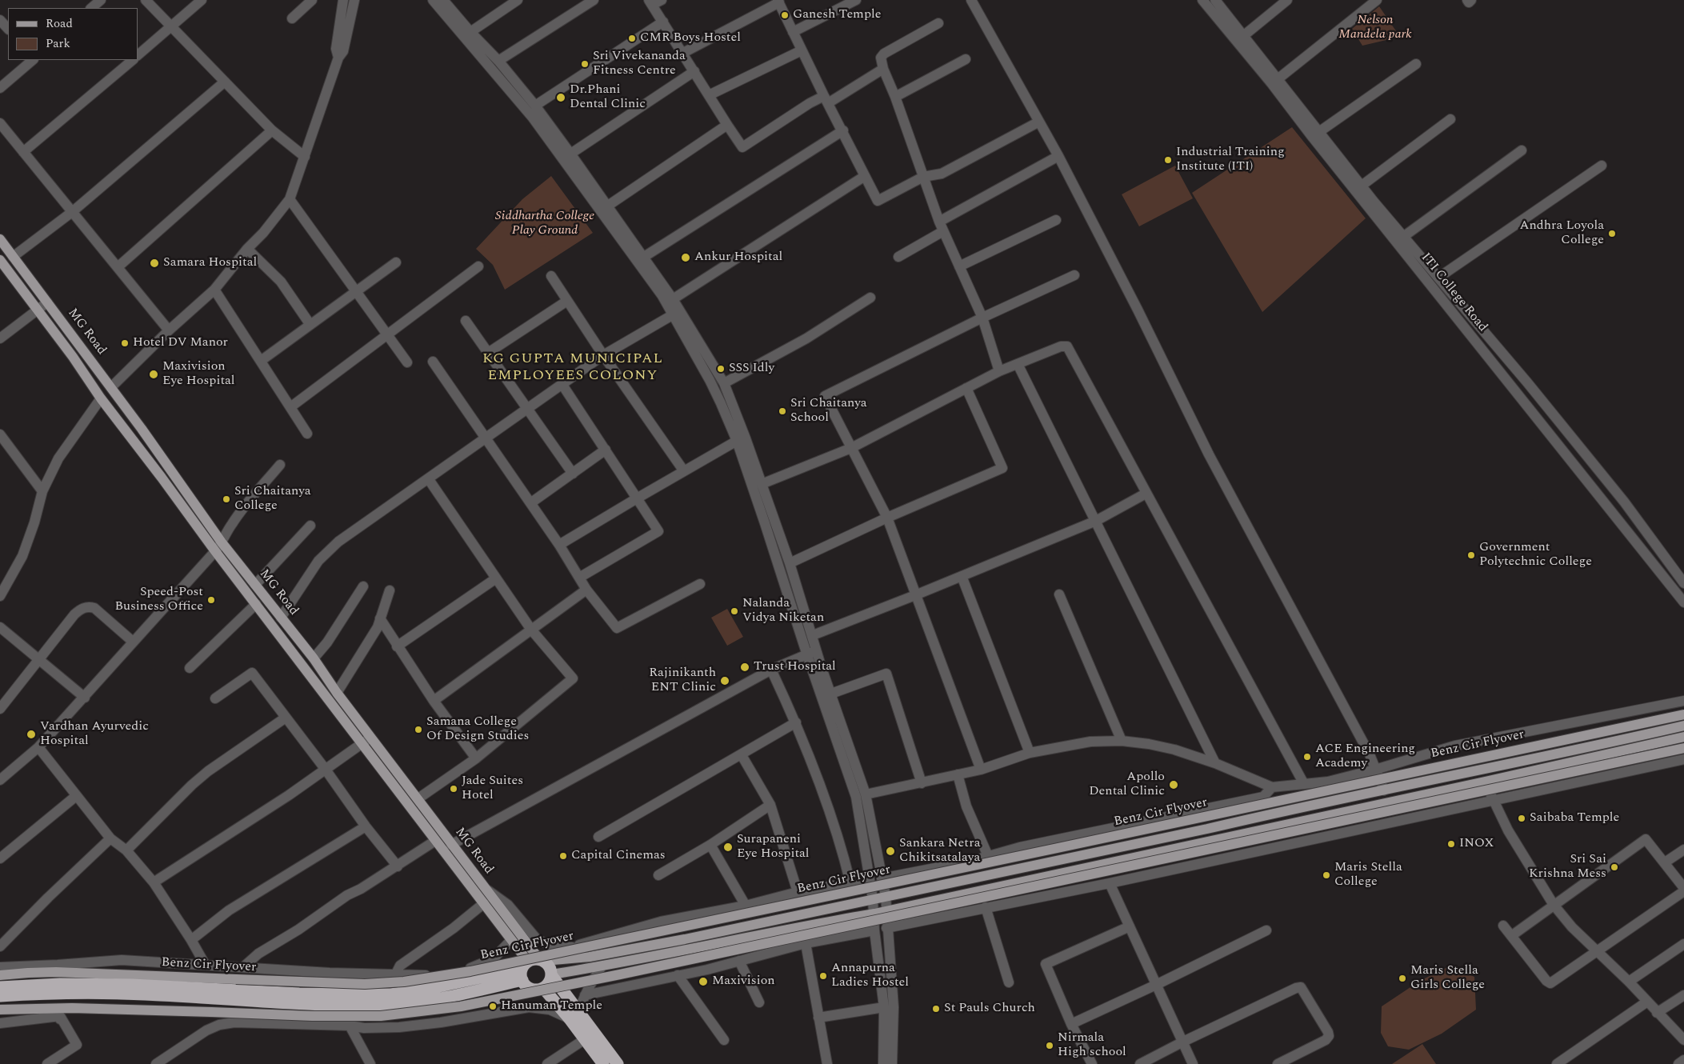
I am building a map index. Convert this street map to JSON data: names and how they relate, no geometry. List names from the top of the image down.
{
  "streets": {
    "main road": ["MG Road", "Benz Cir Flyover"],
    "street": ["ITI College Road"]
  },
  "districts": ["KG GUPTA MUNICIPAL EMPLOYEES COLONY"],
  "parks": ["Nelson Mandela park", "Siddhartha College Play Ground"],
  "places": [
    "Ganesh Temple",
    "CMR Boys Hostel",
    "Sri Vivekananda Fitness Centre",
    "Dr.Phani Dental Clinic",
    "Industrial Training Institute (ITI)",
    "Andhra Loyola College",
    "Ankur Hospital",
    "Samara Hospital",
    "Hotel DV Manor",
    "SSS Idly",
    "Maxivision Eye Hospital",
    "Sri Chaitanya School",
    "Sri Chaitanya College",
    "Government Polytechnic College",
    "Speed-Post Business Office",
    "Nalanda Vidya Niketan",
    "Trust Hospital",
    "Rajinikanth ENT Clinic",
    "Samana College Of Design Studies",
    "Vardhan Ayurvedic Hospital",
    "ACE Engineering Academy",
    "Apollo Dental Clinic",
    "Jade Suites Hotel",
    "Saibaba Temple",
    "INOX",
    "Surapaneni Eye Hospital",
    "Sankara Netra Chikitsatalaya",
    "Capital Cinemas",
    "Sri Sai Krishna Mess",
    "Maris Stella College",
    "Annapurna Ladies Hostel",
    "Maris Stella Girls College",
    "Maxivision",
    "Hanuman Temple",
    "St Pauls Church",
    "Nirmala High school"
  ],
  "legend": ["Road", "Park"]
}
